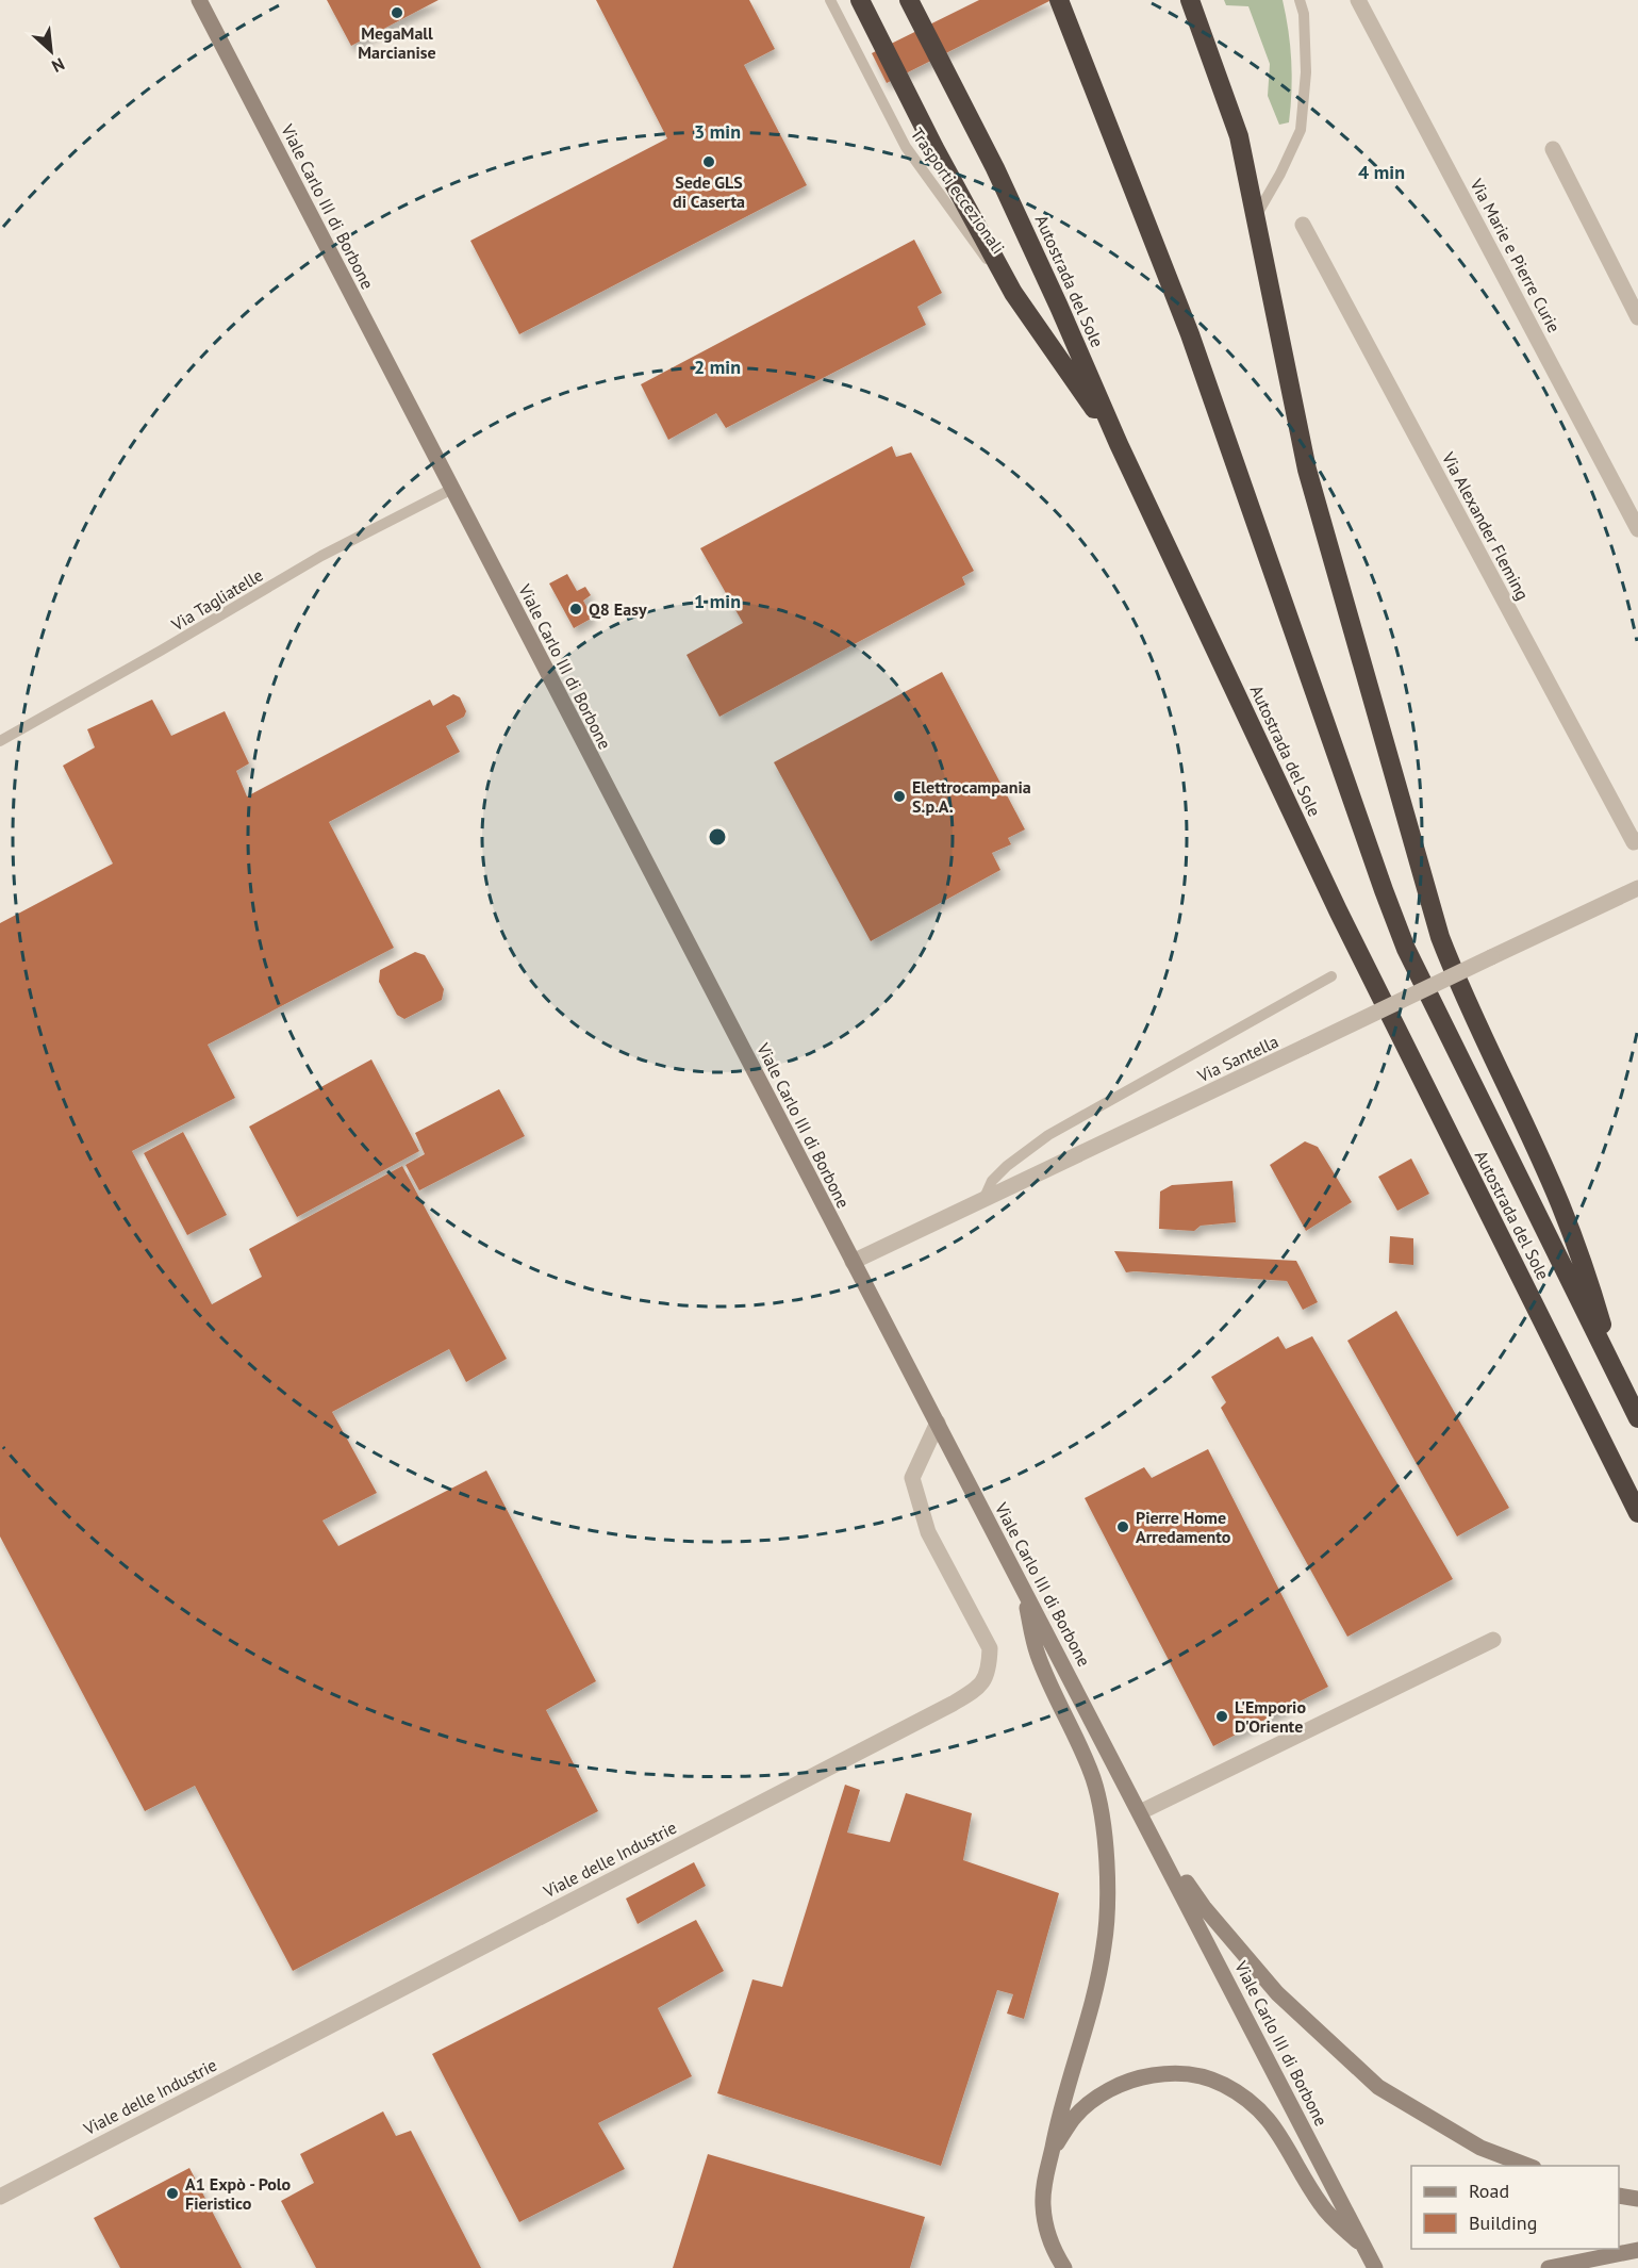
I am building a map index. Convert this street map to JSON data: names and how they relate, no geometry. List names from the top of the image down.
{
  "streets": {
    "highway": ["Autostrada del Sole"],
    "main road": ["Viale Carlo III di Borbone"],
    "street": [
      "Via Marie e Pierre Curie",
      "Via Alexander Fleming",
      "Via Santella",
      "Viale delle Industrie"
    ],
    "lane": ["Trasporti eccezionali", "Via Tagliatelle"]
  },
  "crossings": [
    ["Viale Carlo III di Borbone", "Via Tagliatelle"],
    ["Viale Carlo III di Borbone", "Via Santella"],
    ["Viale Carlo III di Borbone", "Viale delle Industrie"]
  ],
  "places": [
    "MegaMall Marcianise",
    "Sede GLS di Caserta",
    "Q8 Easy",
    "Elettrocampania S.p.A.",
    "Pierre Home Arredamento",
    "L'Emporio D'Oriente",
    "A1 Expò - Polo Fieristico"
  ],
  "legend": ["Road", "Building"],
  "north": "bottom right",
  "rings": [
    "3 min",
    "4 min",
    "2 min",
    "1 min"
  ]
}
